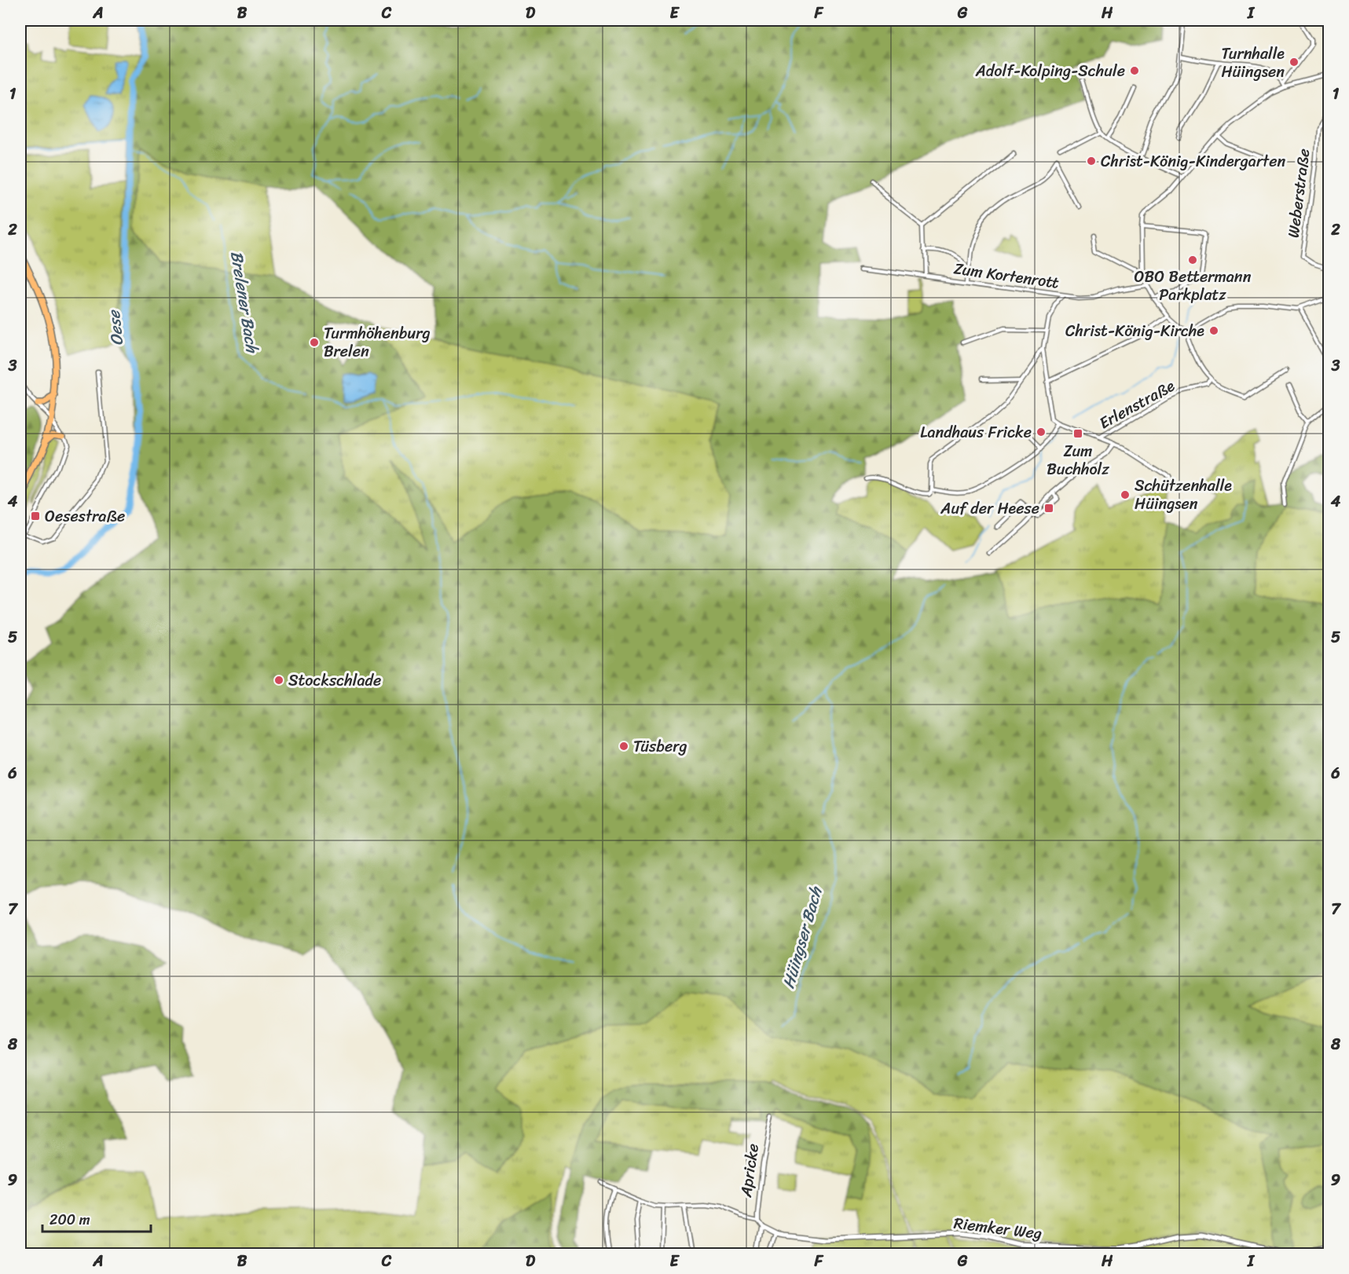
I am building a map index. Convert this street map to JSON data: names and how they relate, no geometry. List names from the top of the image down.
{
  "streets": {
    "street": [
      "Weberstraße",
      "Zum Kortenrott",
      "Erlenstraße",
      "Apricke",
      "Riemker Weg"
    ]
  },
  "water": ["Brelener Bach", "Oese", "Hüingser Bach"],
  "places": {
    "other": [
      "Turnhalle Hüingsen",
      "Adolf-Kolping-Schule",
      "Christ-König-Kindergarten",
      "OBO Bettermann Parkplatz",
      "Christ-König-Kirche",
      "Turmhöhenburg Brelen",
      "Landhaus Fricke",
      "Schützenhalle Hüingsen",
      "Stockschlade",
      "Tüsberg"
    ],
    "transit": ["Zum Buchholz", "Auf der Heese", "Oesestraße"]
  },
  "scale_bar": "200 m",
  "grid": {
    "columns": [
      "A",
      "B",
      "C",
      "D",
      "E",
      "F",
      "G",
      "H",
      "I"
    ],
    "rows": [
      "1",
      "2",
      "3",
      "4",
      "5",
      "6",
      "7",
      "8",
      "9"
    ]
  }
}
